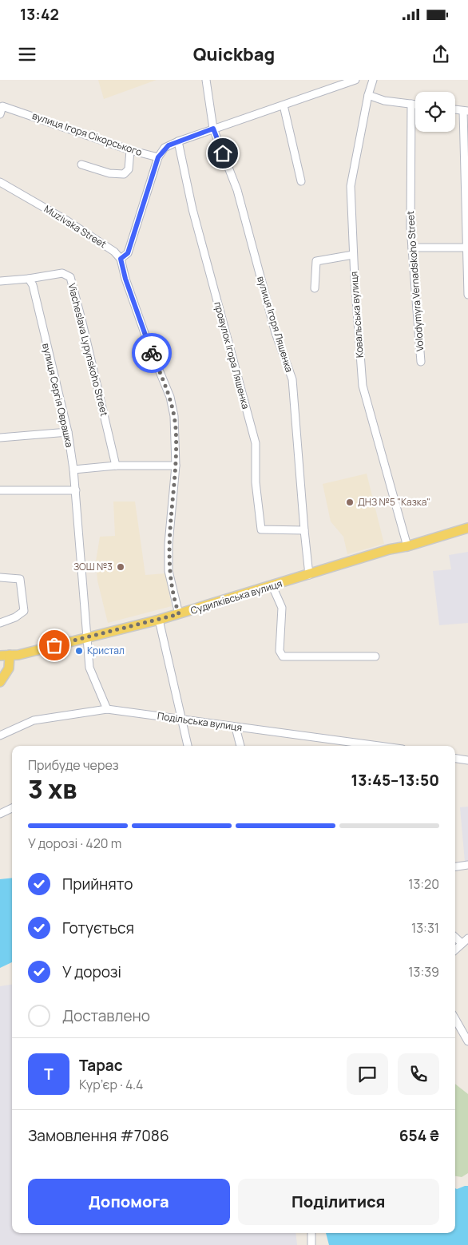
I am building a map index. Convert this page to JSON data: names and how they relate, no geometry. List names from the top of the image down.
{
  "streets": {
    "main road": ["Судилківська вулиця"],
    "street": [
      "вулиця Ігоря Сікорського",
      "Muzivska Street",
      "Volodymyra Vernadskoho Street",
      "Ковальська вулиця",
      "вулиця Ігоря Ляшенка",
      "Viacheslava Lypynskoho Street",
      "провулок Ігора Ляшенка",
      "вулиця Сергія Оврашка",
      "Подільська вулиця"
    ]
  },
  "crossings": [
    ["Ковальська вулиця", "Судилківська вулиця"],
    ["вулиця Ігоря Ляшенка", "провулок Ігора Ляшенка"],
    ["вулиця Ігоря Ляшенка", "Судилківська вулиця"],
    ["Viacheslava Lypynskoho Street", "вулиця Сергія Оврашка"],
    ["вулиця Сергія Оврашка", "Судилківська вулиця"],
    ["вулиця Сергія Оврашка", "Подільська вулиця"]
  ],
  "places": ["ДНЗ №5 \"Казка\"", "ЗОШ №3", "Кристал"],
  "page": {
    "status": "13:42",
    "header": "Quickbag",
    "heading": ["3 хв", "Прибуде через", "13:45–13:50"],
    "panel": [
      "Тарас",
      "Кур’єр · 4.4",
      "Замовлення #7086",
      "654 ₴"
    ],
    "bar": "У дорозі · 420 m",
    "list": [
      ["Прийнято", "13:20"],
      ["Готується", "13:31"],
      ["У дорозі", "13:39"],
      "Доставлено"
    ],
    "round": "Т",
    "buttons": ["Допомога", "Поділитися"]
  }
}
